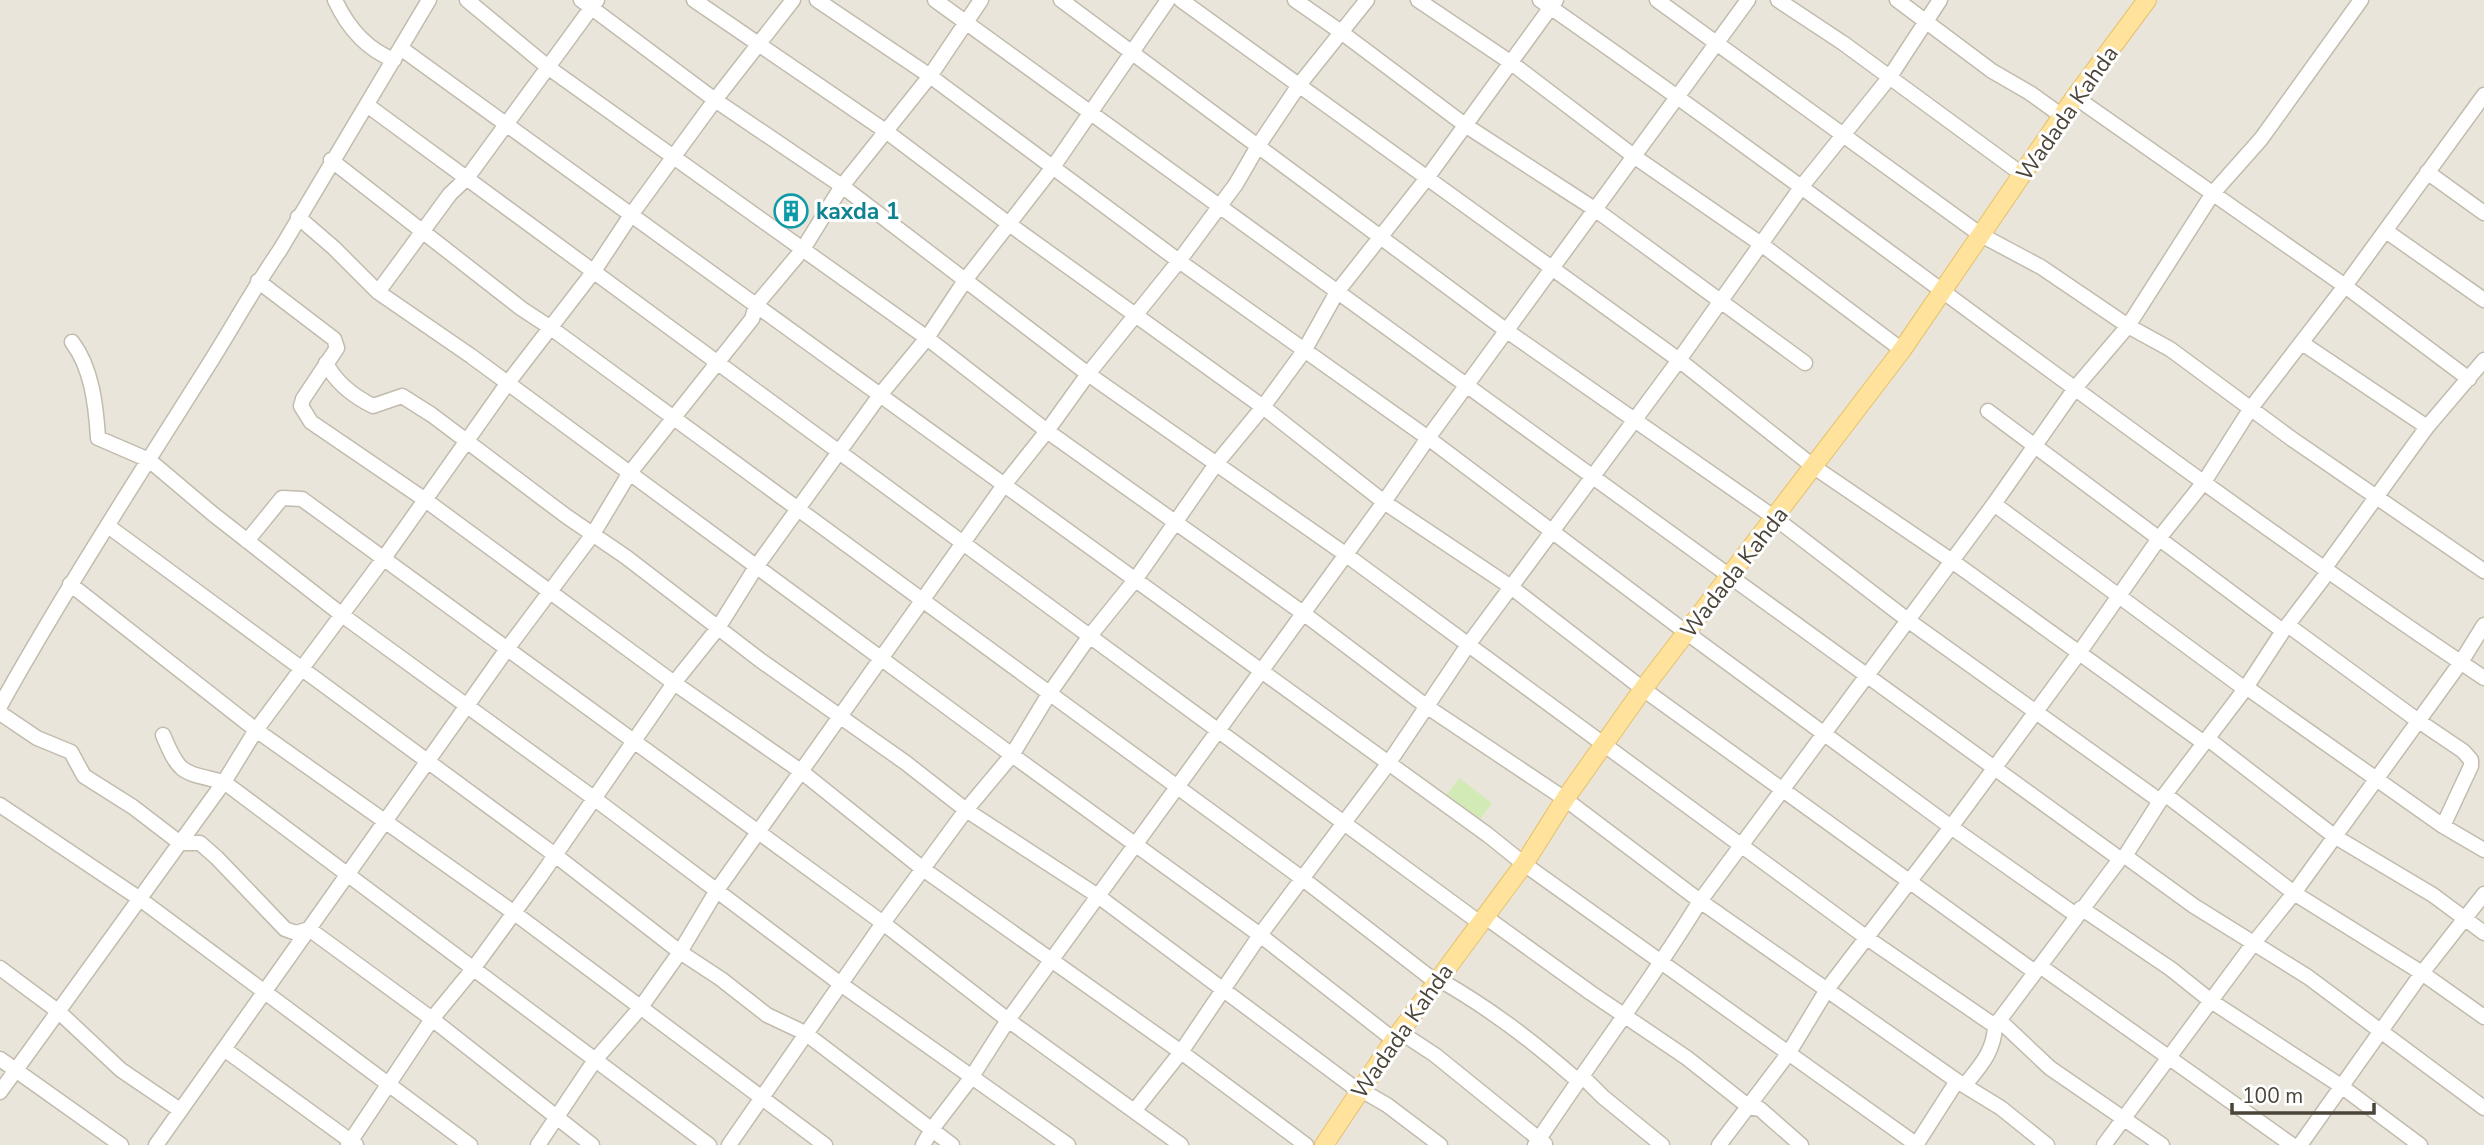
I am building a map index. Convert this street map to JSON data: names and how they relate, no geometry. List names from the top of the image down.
{
  "streets": {
    "main road": ["Wadada Kahda"]
  },
  "places": {
    "building": ["kaxda 1"]
  },
  "scale_bar": "100 m"
}
